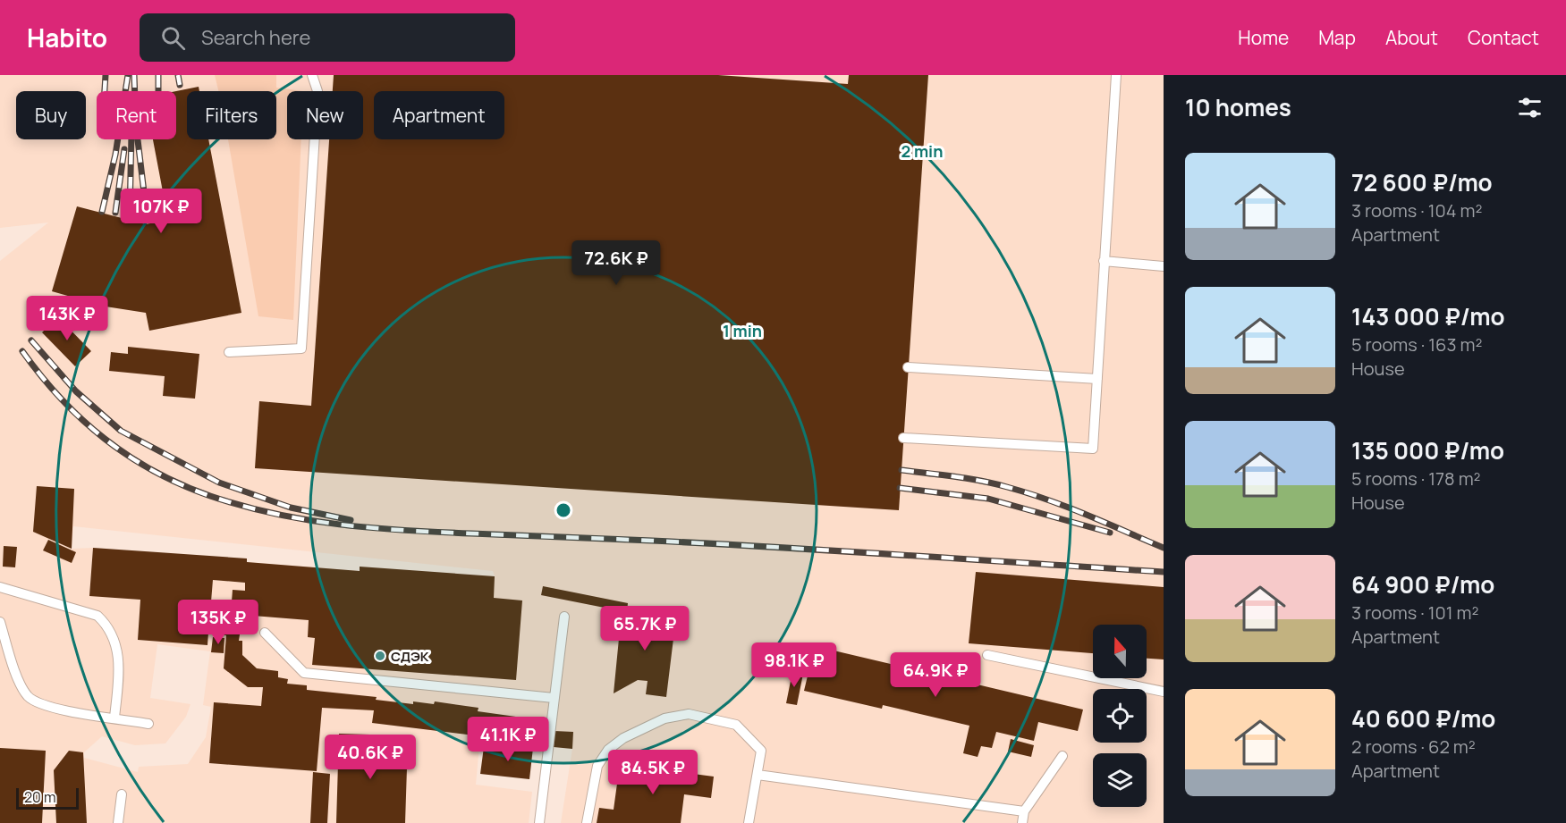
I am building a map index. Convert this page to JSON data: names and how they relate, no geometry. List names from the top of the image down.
{
  "places": ["СДЭК"],
  "scale_bar": "20 m",
  "north": "top",
  "page": {
    "header": "Habito",
    "search": "Search here",
    "nav": [
      "Home",
      "Map",
      "About",
      "Contact"
    ],
    "heading": "10 homes",
    "chip": [
      "Buy",
      "Rent",
      "Filters",
      "New",
      "Apartment"
    ],
    "list": [
      {
        "name": "72 600 ₽/mo",
        "note": "3 rooms · 104 m² · Apartment"
      },
      {
        "name": "143 000 ₽/mo",
        "note": "5 rooms · 163 m² · House"
      },
      {
        "name": "135 000 ₽/mo",
        "note": "5 rooms · 178 m² · House"
      },
      {
        "name": "64 900 ₽/mo",
        "note": "3 rooms · 101 m² · Apartment"
      },
      {
        "name": "40 600 ₽/mo",
        "note": "2 rooms · 62 m² · Apartment"
      }
    ],
    "price": [
      "107K ₽",
      "72.6K ₽",
      "143K ₽",
      "135K ₽",
      "65.7K ₽",
      "98.1K ₽",
      "64.9K ₽",
      "41.1K ₽",
      "40.6K ₽",
      "84.5K ₽"
    ],
    "scale": "20 m"
  },
  "rings": ["2 min", "1 min"]
}
